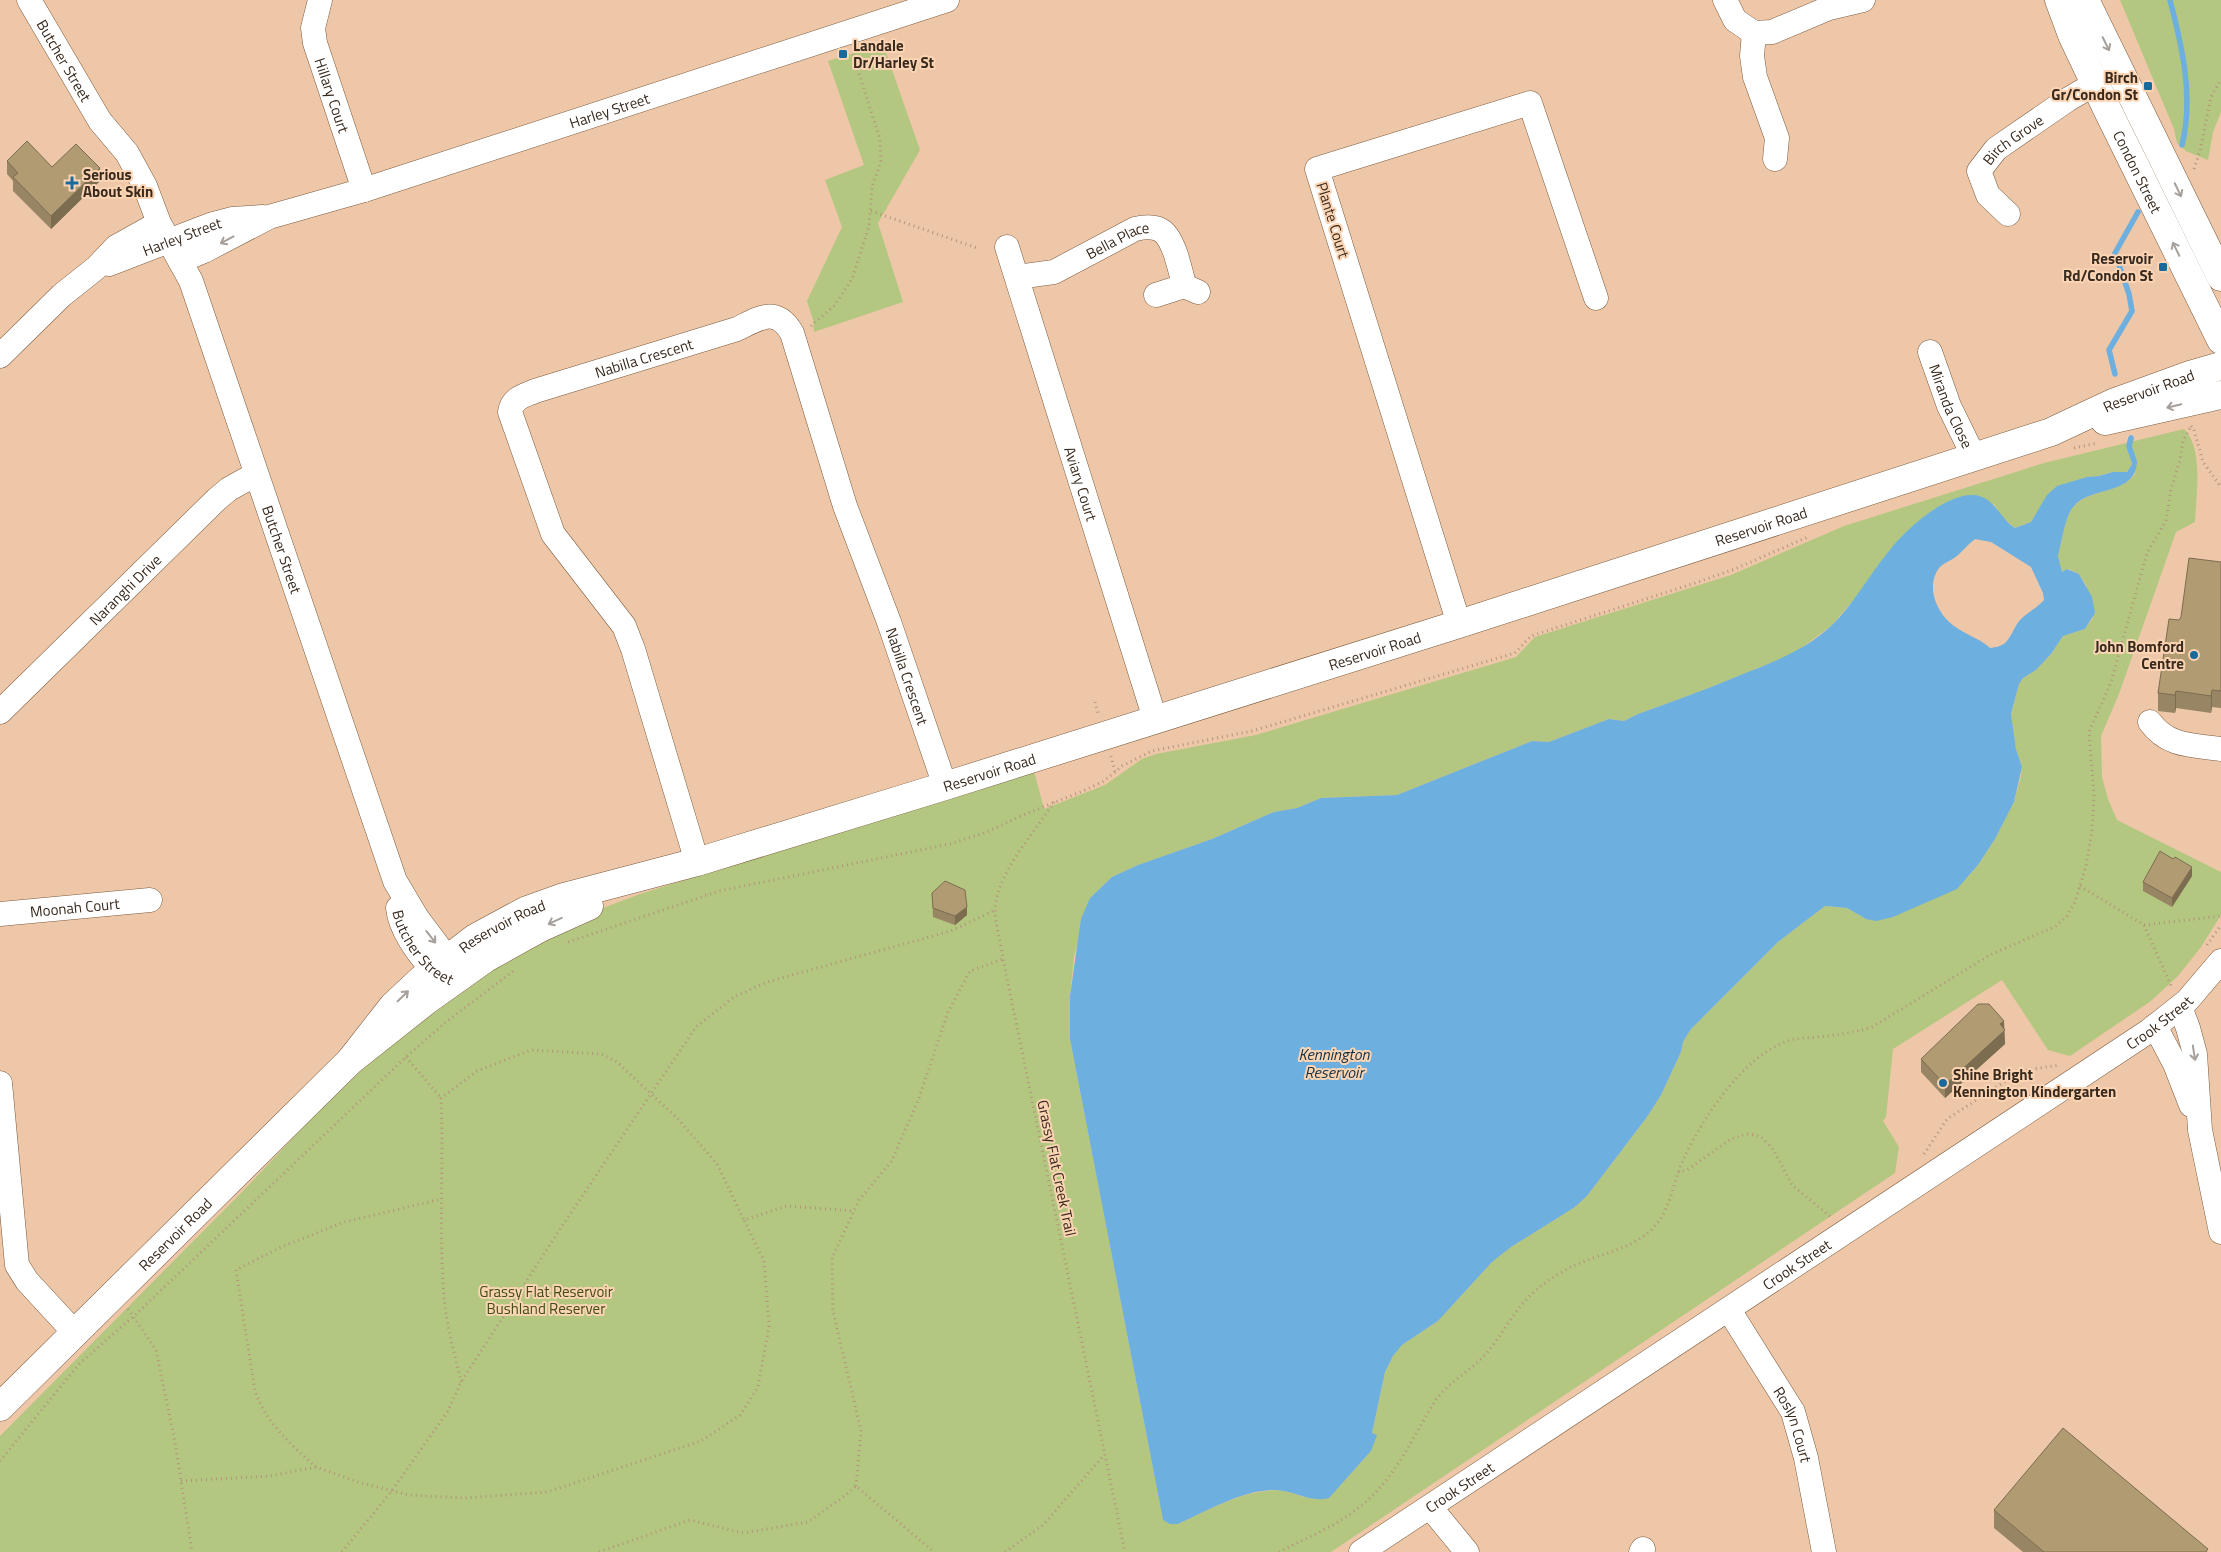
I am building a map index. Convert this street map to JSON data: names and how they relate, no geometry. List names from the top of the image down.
{
  "streets": {
    "main road": ["Condon Street", "Reservoir Road"],
    "street": [
      "Butcher Street",
      "Hillary Court",
      "Harley Street",
      "Birch Grove",
      "Plante Court",
      "Bella Place",
      "Nabilla Crescent",
      "Miranda Close",
      "Aviary Court",
      "Naranghi Drive",
      "Moonah Court",
      "Crook Street",
      "Roslyn Court"
    ],
    "path": ["Grassy Flat Creek Trail"]
  },
  "crossings": [
    ["Butcher Street", "Harley Street"],
    ["Butcher Street", "Reservoir Road"],
    ["Butcher Street", "Naranghi Drive"],
    ["Hillary Court", "Harley Street"],
    ["Birch Grove", "Condon Street"],
    ["Plante Court", "Reservoir Road"],
    ["Bella Place", "Aviary Court"],
    ["Nabilla Crescent", "Reservoir Road"],
    ["Reservoir Road", "Miranda Close"],
    ["Reservoir Road", "Aviary Court"],
    ["Crook Street", "Roslyn Court"]
  ],
  "water": ["Kennington Reservoir"],
  "parks": ["Grassy Flat Reservoir Bushland Reserver"],
  "places": {
    "transit": ["Landale Dr/Harley St", "Birch Gr/Condon St", "Reservoir Rd/Condon St"],
    "health": ["Serious About Skin"],
    "other": ["John Bomford Centre", "Shine Bright Kennington Kindergarten"]
  }
}
